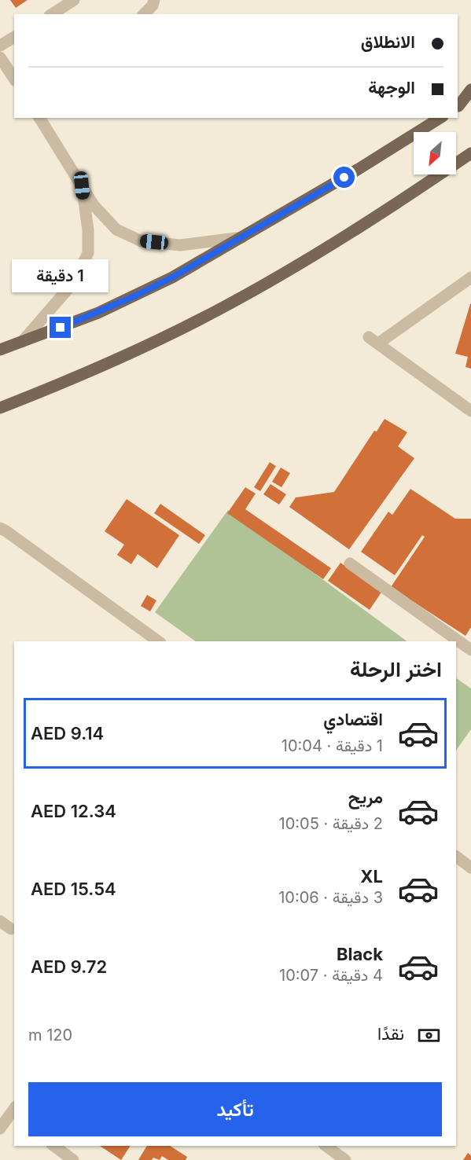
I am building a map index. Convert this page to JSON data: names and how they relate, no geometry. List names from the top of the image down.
{
  "north": "bottom left",
  "page": {
    "banner": ["الانطلاق", "الوجهة"],
    "bubble": "1 دقيقة",
    "heading": "اختر الرحلة",
    "list": [
      {
        "name": "اقتصادي",
        "note": "1 دقيقة · 10:04",
        "value": "AED 9.14"
      },
      {
        "name": "مريح",
        "note": "2 دقيقة · 10:05",
        "value": "AED 12.34"
      },
      {
        "name": "XL",
        "note": "3 دقيقة · 10:06",
        "value": "AED 15.54"
      },
      {
        "name": "Black",
        "note": "4 دقيقة · 10:07",
        "value": "AED 9.72"
      }
    ],
    "pay": ["نقدًا", "120 m"],
    "buttons": "تأكيد"
  }
}
